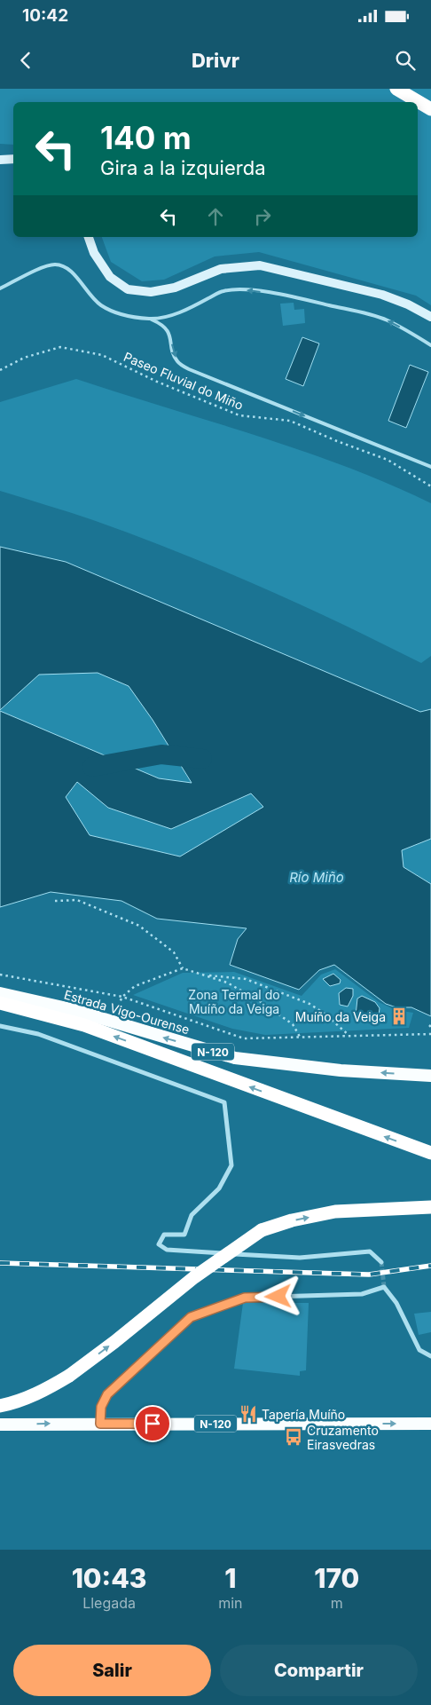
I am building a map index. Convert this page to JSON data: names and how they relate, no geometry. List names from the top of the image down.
{
  "streets": {
    "highway": ["Estrada Vigo-Ourense", "N-120"],
    "path": ["Paseo Fluvial do Miño"]
  },
  "water": ["Río Miño"],
  "parks": ["Zona Termal do Muíño da Veiga"],
  "places": {
    "building": ["Muíño da Veiga"],
    "restaurant": ["Tapería Muíño"],
    "bus stop": ["Cruzamento Eirasvedras"]
  },
  "page": {
    "status": "10:42",
    "header": "Drivr",
    "turn": ["140 m", "Gira a la izquierda"],
    "eta": [
      "10:43",
      "Llegada",
      "1",
      "min",
      "170",
      "m"
    ],
    "buttons": ["Salir", "Compartir"]
  }
}
